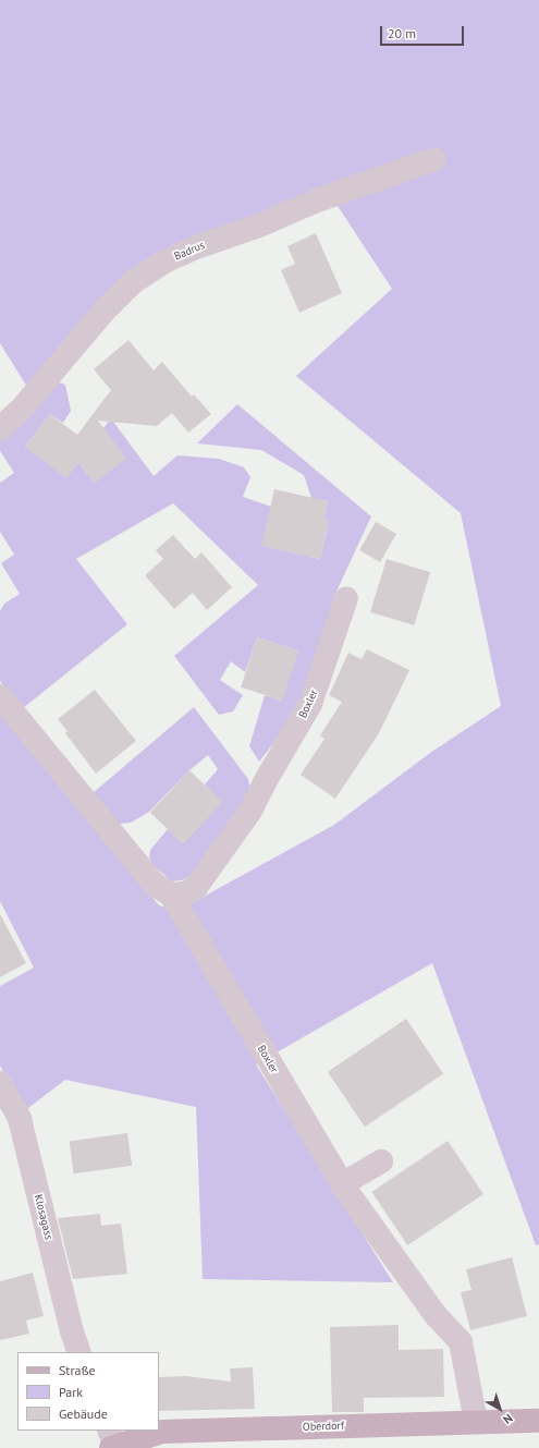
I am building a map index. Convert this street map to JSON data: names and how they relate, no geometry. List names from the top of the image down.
{
  "streets": {
    "main road": ["Oberdorf"],
    "street": ["Badrus", "Boxler", "Klosagass"]
  },
  "crossings": [
    ["Boxler", "Oberdorf"]
  ],
  "legend": ["Straße", "Park", "Gebäude"],
  "scale_bar": "20 m",
  "north": "bottom right"
}
